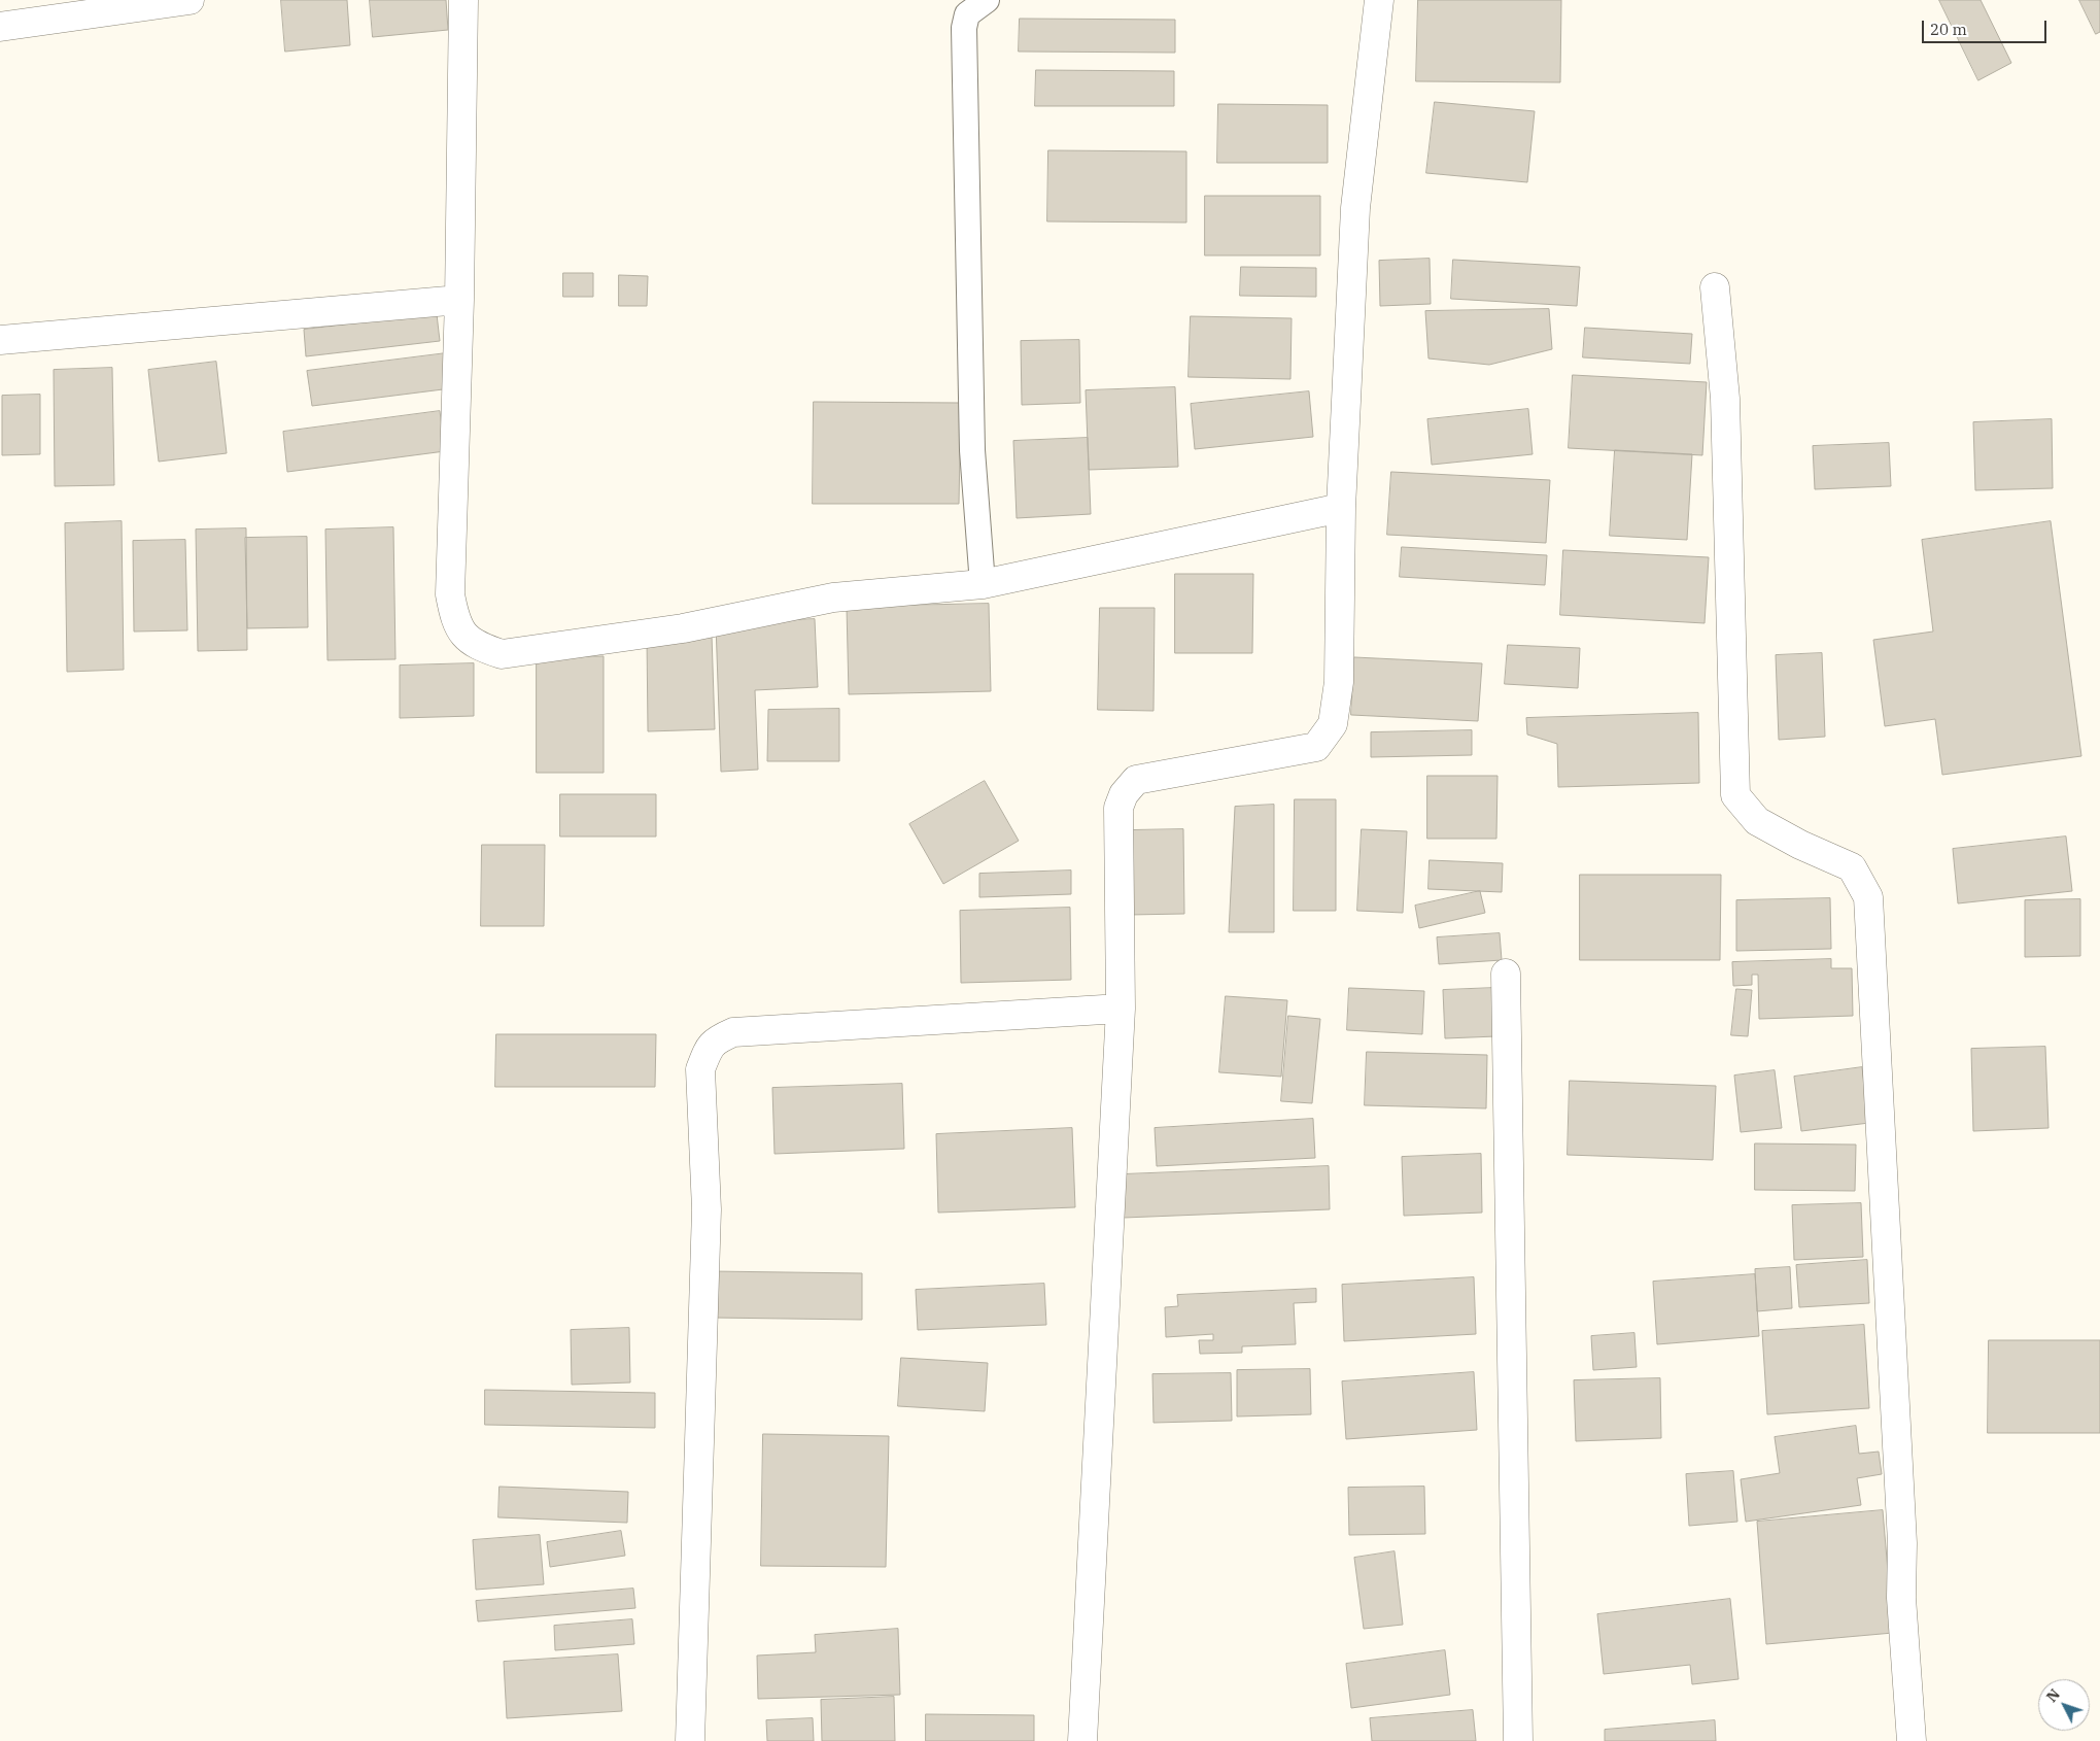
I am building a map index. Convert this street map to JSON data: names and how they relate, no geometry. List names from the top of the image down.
{
  "scale_bar": "20 m",
  "north": "top left"
}
